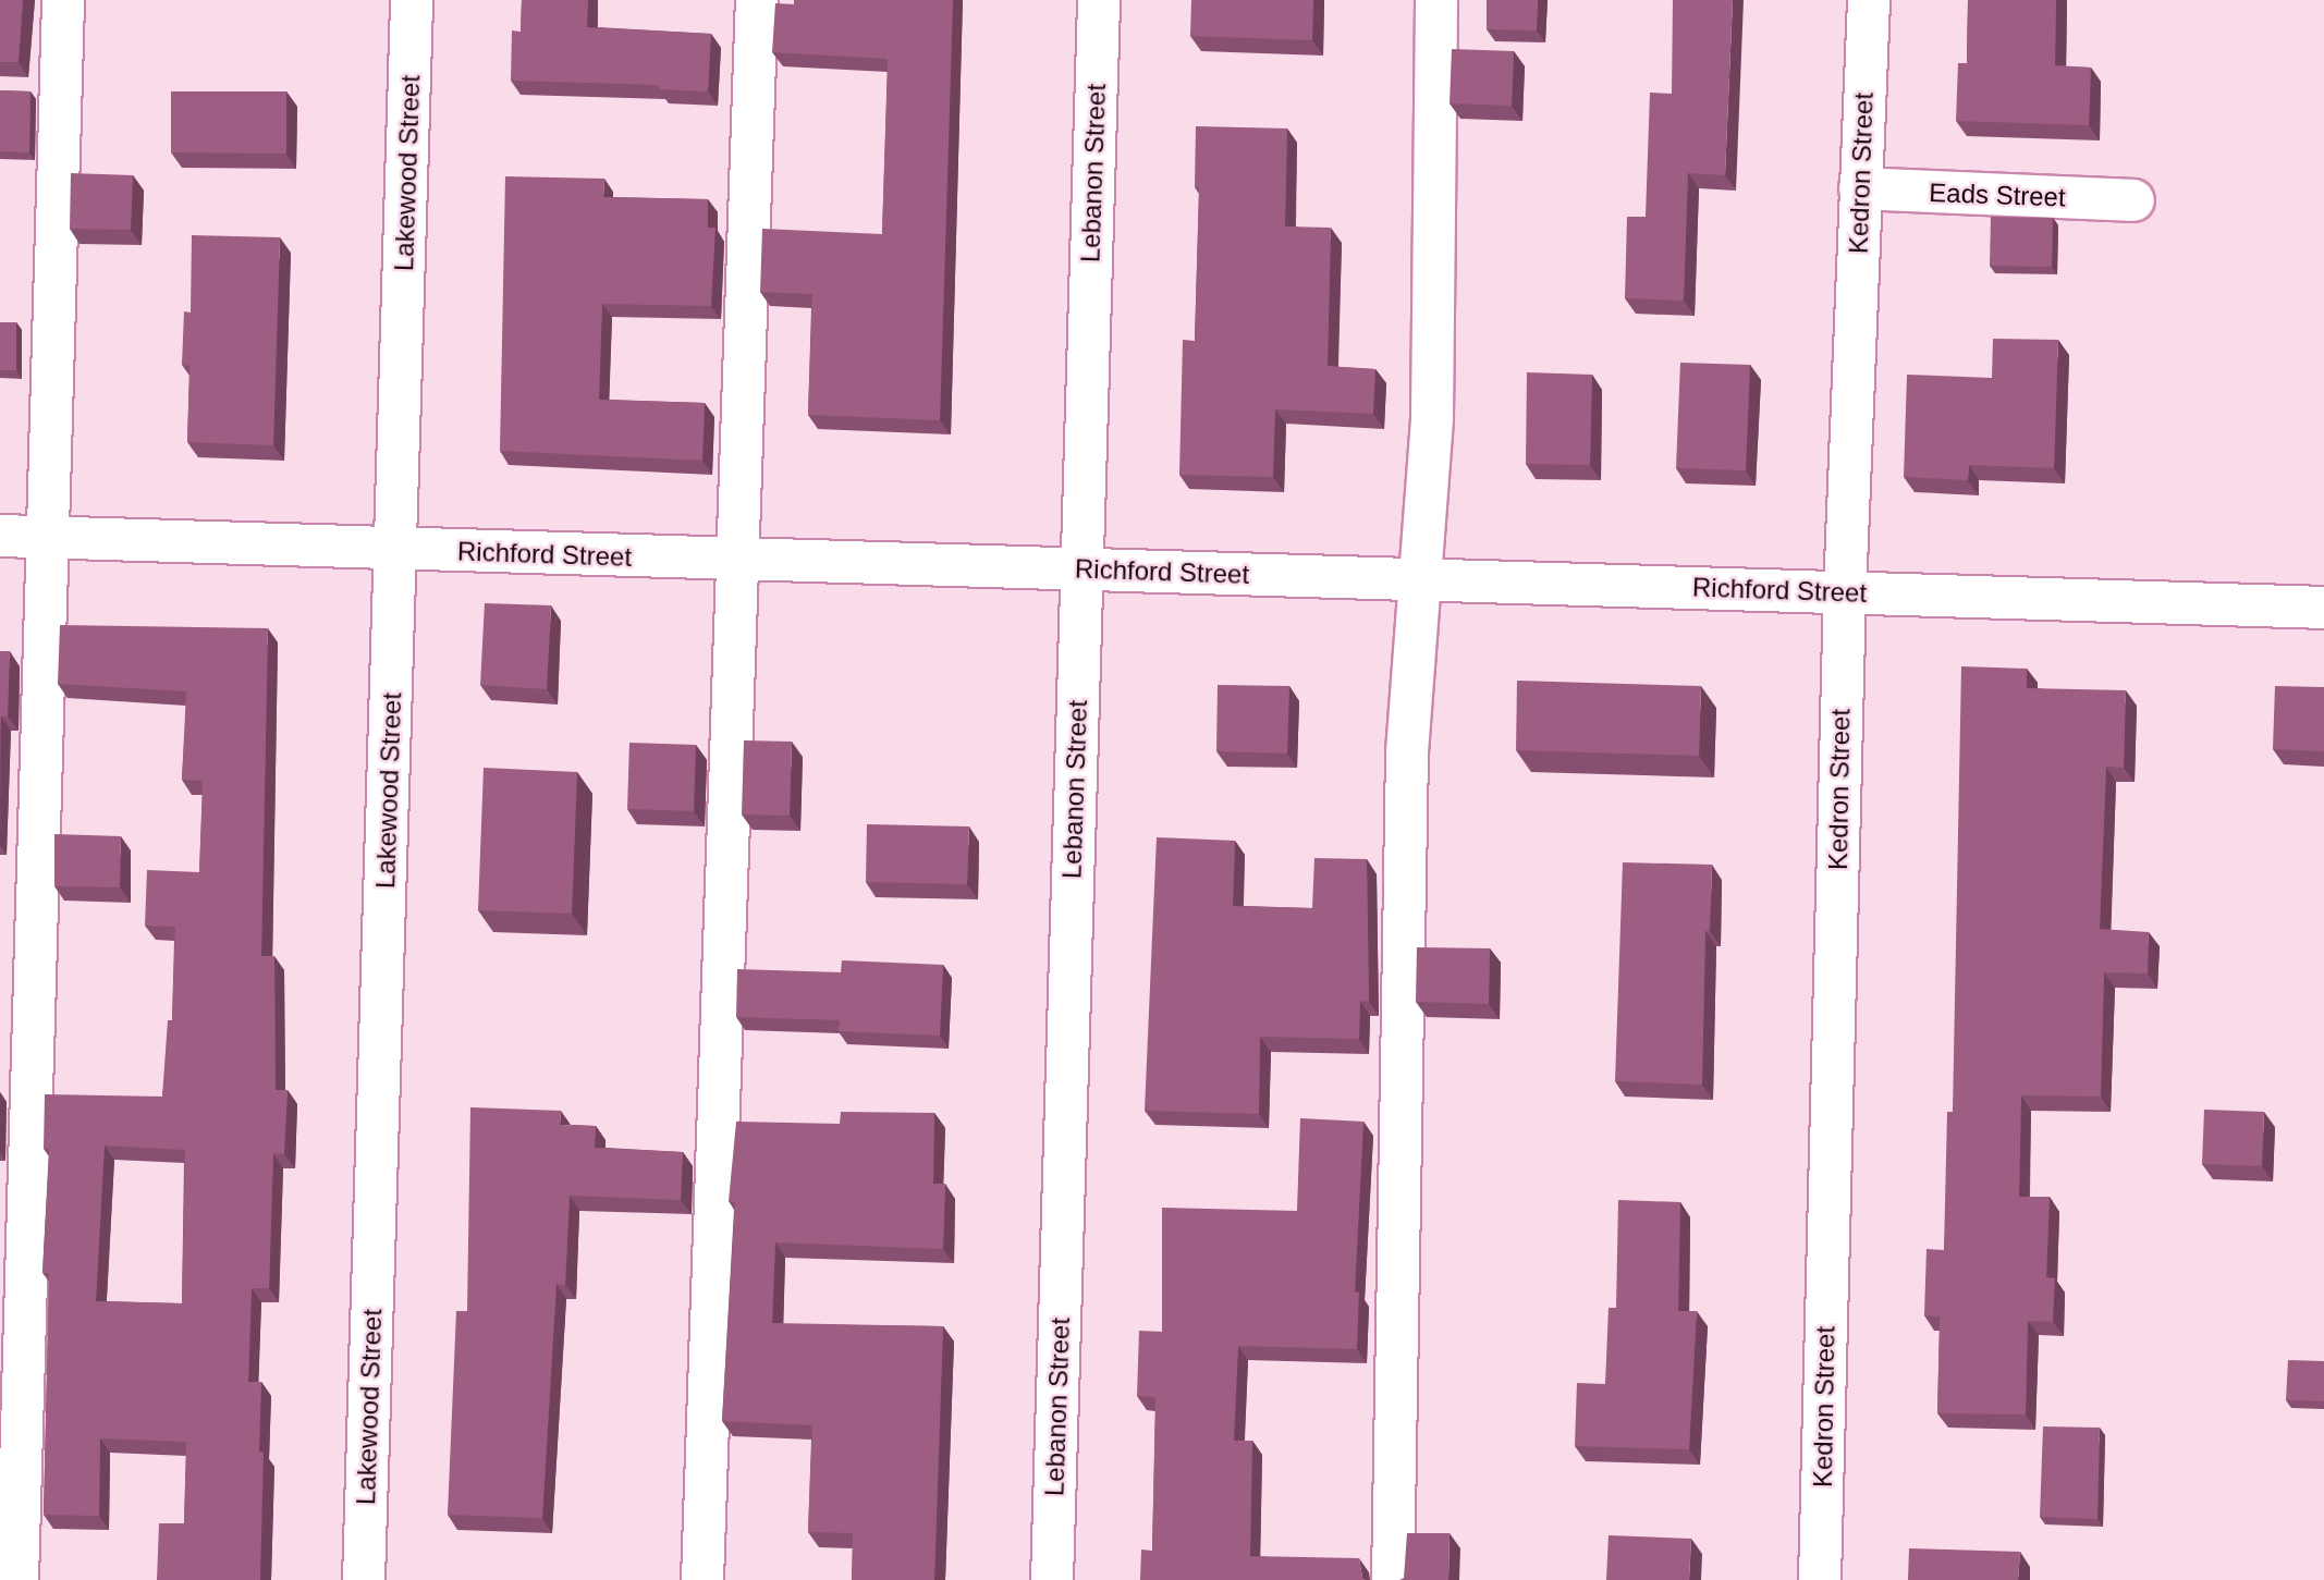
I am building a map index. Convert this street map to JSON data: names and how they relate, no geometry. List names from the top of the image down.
{
  "streets": {
    "street": [
      "Lakewood Street",
      "Lebanon Street",
      "Kedron Street",
      "Eads Street",
      "Richford Street"
    ]
  },
  "crossings": [
    ["Lakewood Street", "Richford Street"],
    ["Lebanon Street", "Richford Street"],
    ["Kedron Street", "Eads Street"],
    ["Kedron Street", "Richford Street"]
  ]
}
